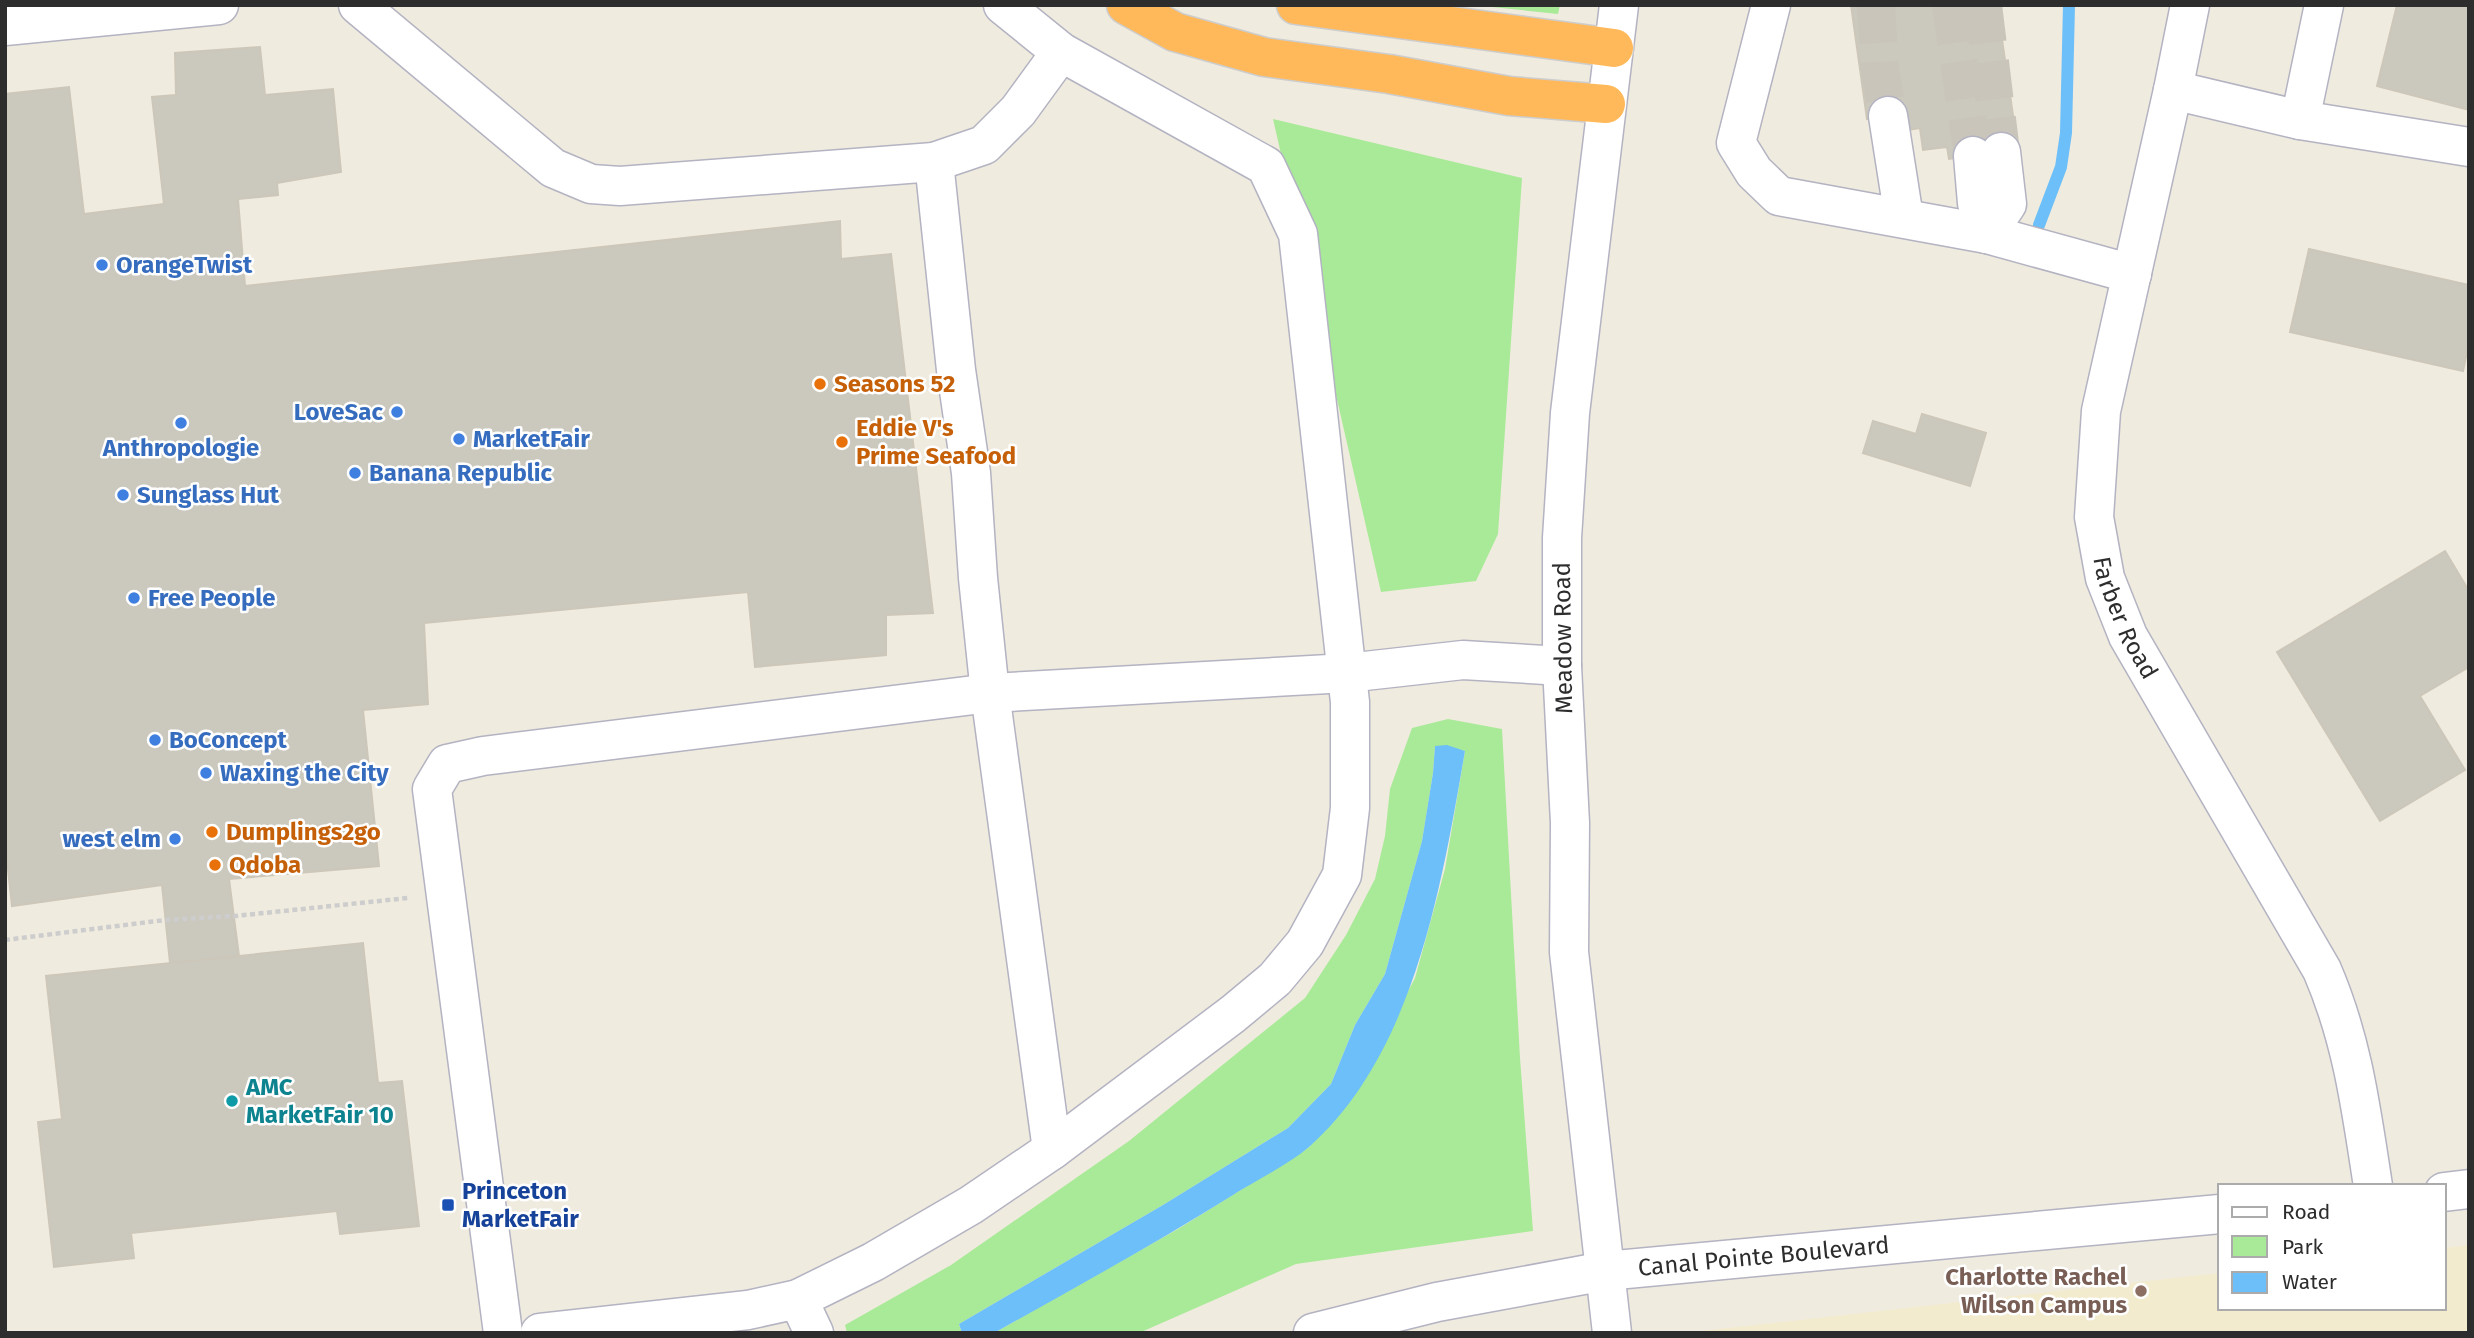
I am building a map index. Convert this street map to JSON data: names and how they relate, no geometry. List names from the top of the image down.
{
  "streets": {
    "street": ["Farber Road", "Meadow Road", "Canal Pointe Boulevard"]
  },
  "crossings": [
    ["Meadow Road", "Canal Pointe Boulevard"]
  ],
  "places": {
    "other": [
      "OrangeTwist",
      "Seasons 52",
      "LoveSac",
      "Anthropologie",
      "MarketFair",
      "Eddie V's Prime Seafood",
      "Banana Republic",
      "Sunglass Hut",
      "Free People",
      "BoConcept",
      "Waxing the City",
      "Dumplings2go",
      "west elm",
      "Qdoba",
      "AMC MarketFair 10",
      "Charlotte Rachel Wilson Campus"
    ],
    "transit": ["Princeton MarketFair"]
  },
  "legend": ["Road", "Park", "Water"]
}
